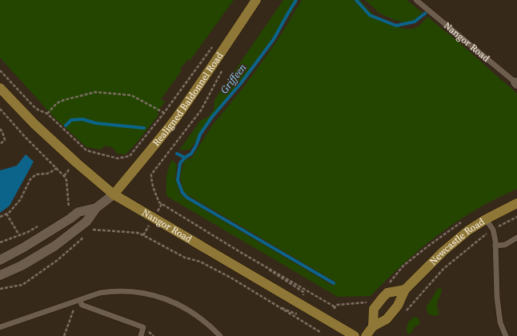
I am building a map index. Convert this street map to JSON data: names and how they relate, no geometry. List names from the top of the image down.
{
  "streets": {
    "main road": ["Nangor Road", "Realigned Baldonnel Road", "Newcastle Road"]
  },
  "crossings": [
    ["Nangor Road", "Realigned Baldonnel Road"]
  ],
  "water": ["Griffeen"]
}
